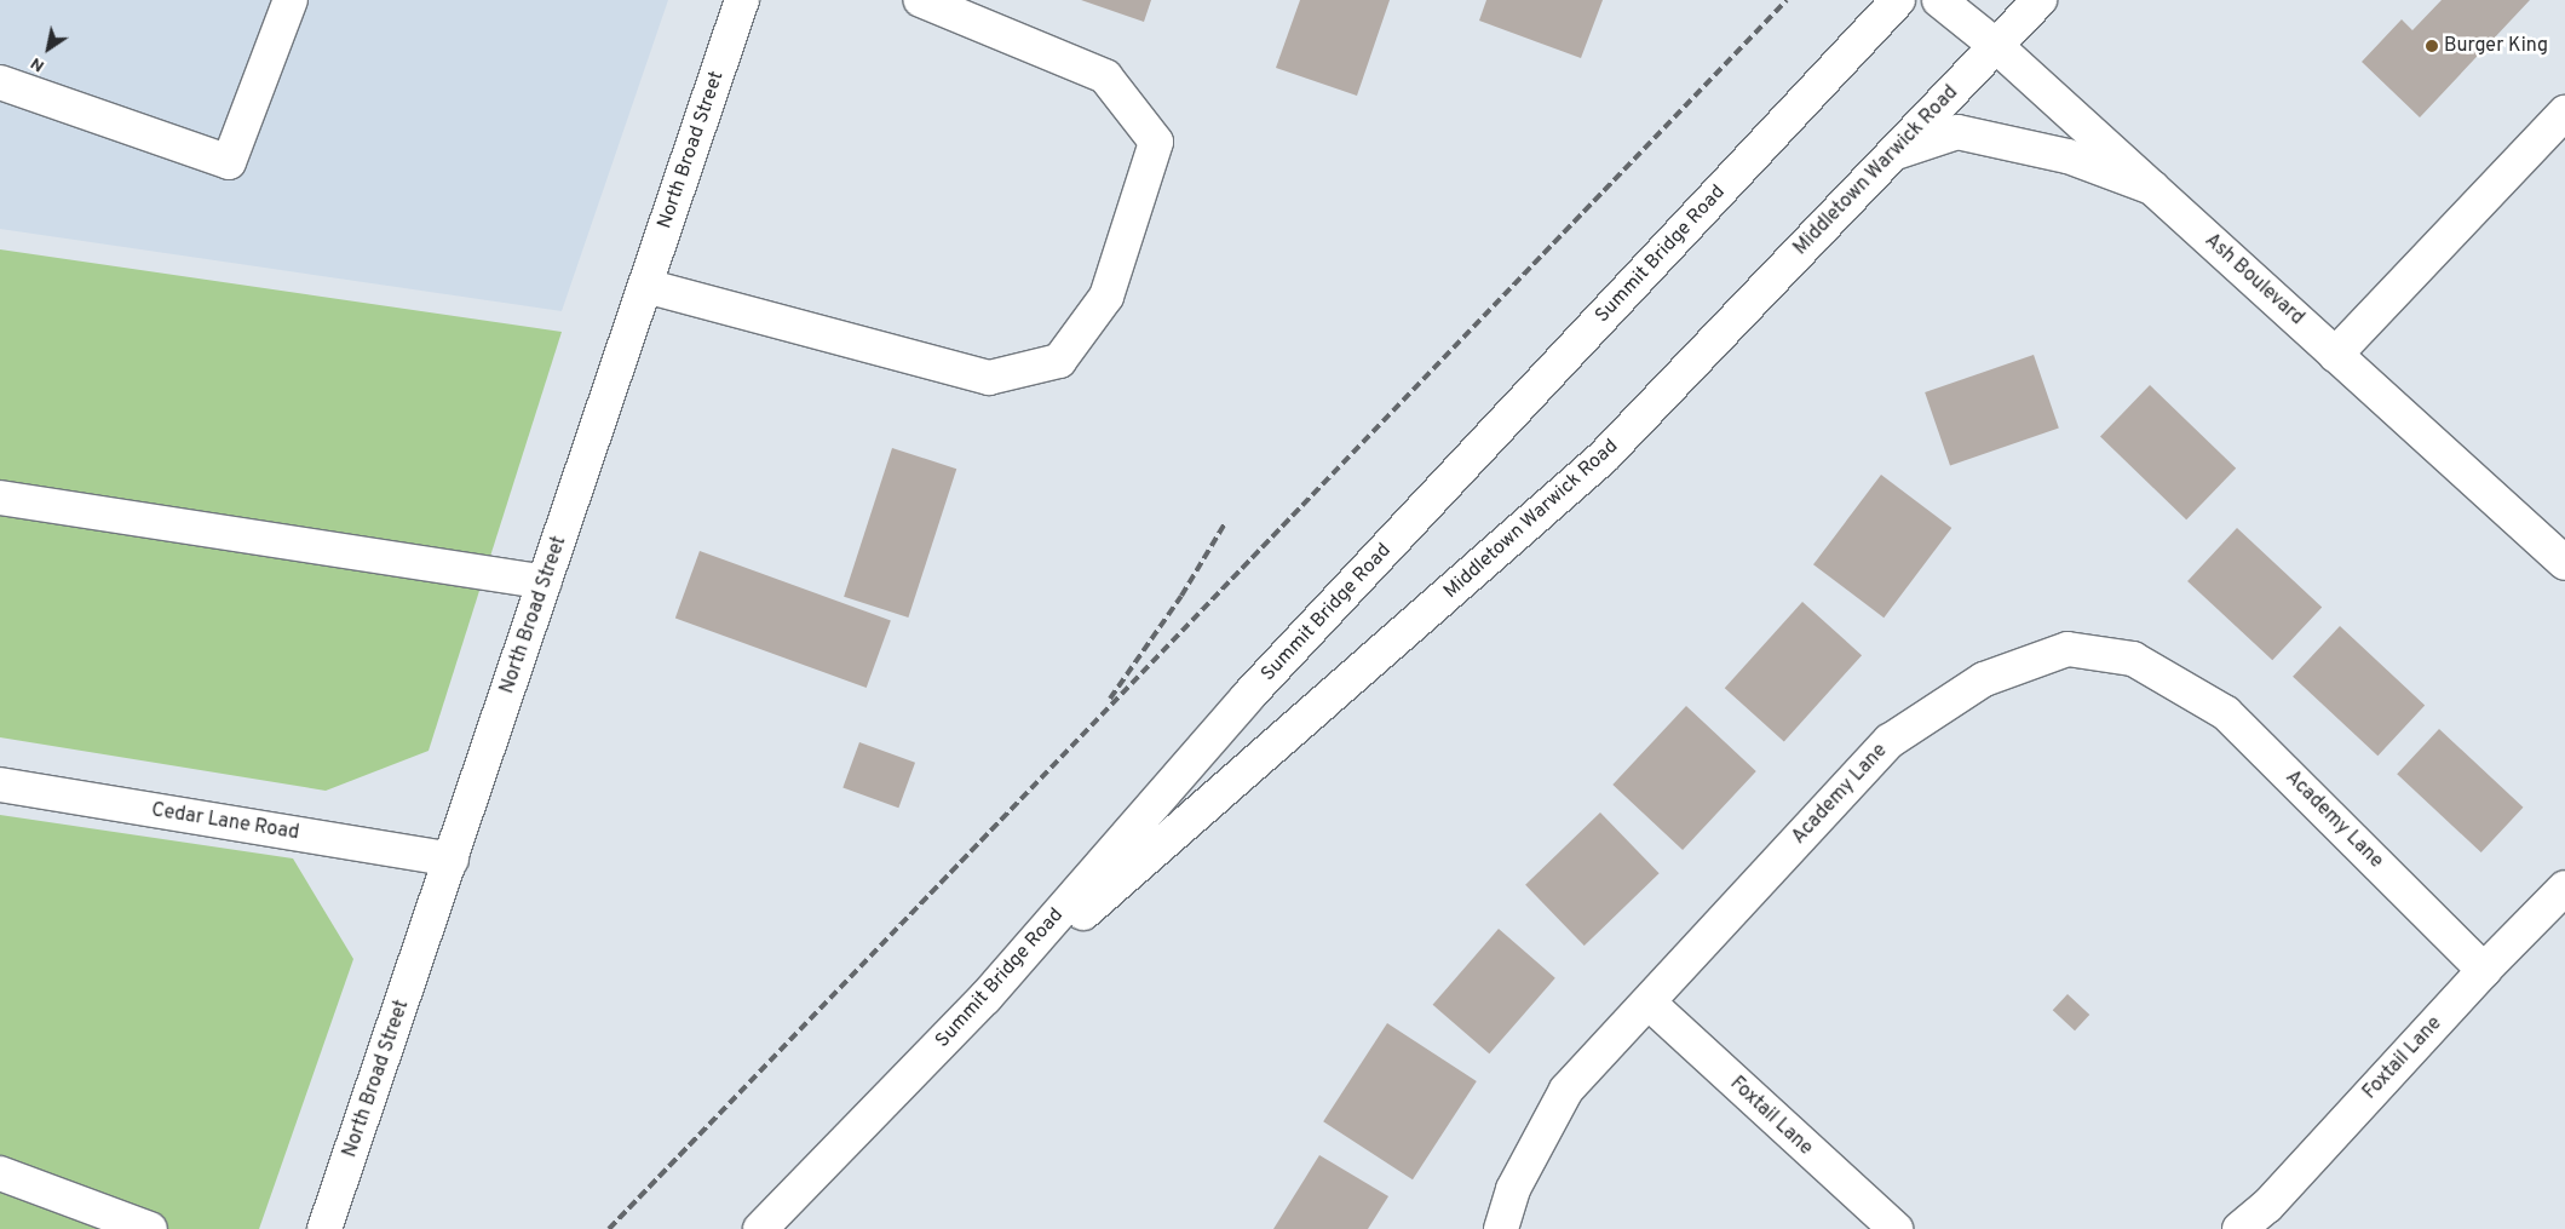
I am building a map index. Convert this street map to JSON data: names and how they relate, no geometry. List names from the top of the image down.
{
  "streets": {
    "main road": [
      "North Broad Street",
      "Middletown Warwick Road",
      "Summit Bridge Road",
      "Ash Boulevard",
      "Academy Lane",
      "Cedar Lane Road",
      "Foxtail Lane"
    ]
  },
  "crossings": [
    ["North Broad Street", "Cedar Lane Road"],
    ["Middletown Warwick Road", "Summit Bridge Road"],
    ["Middletown Warwick Road", "Ash Boulevard"],
    ["Academy Lane", "Foxtail Lane"]
  ],
  "places": ["Burger King"],
  "north": "bottom left"
}
